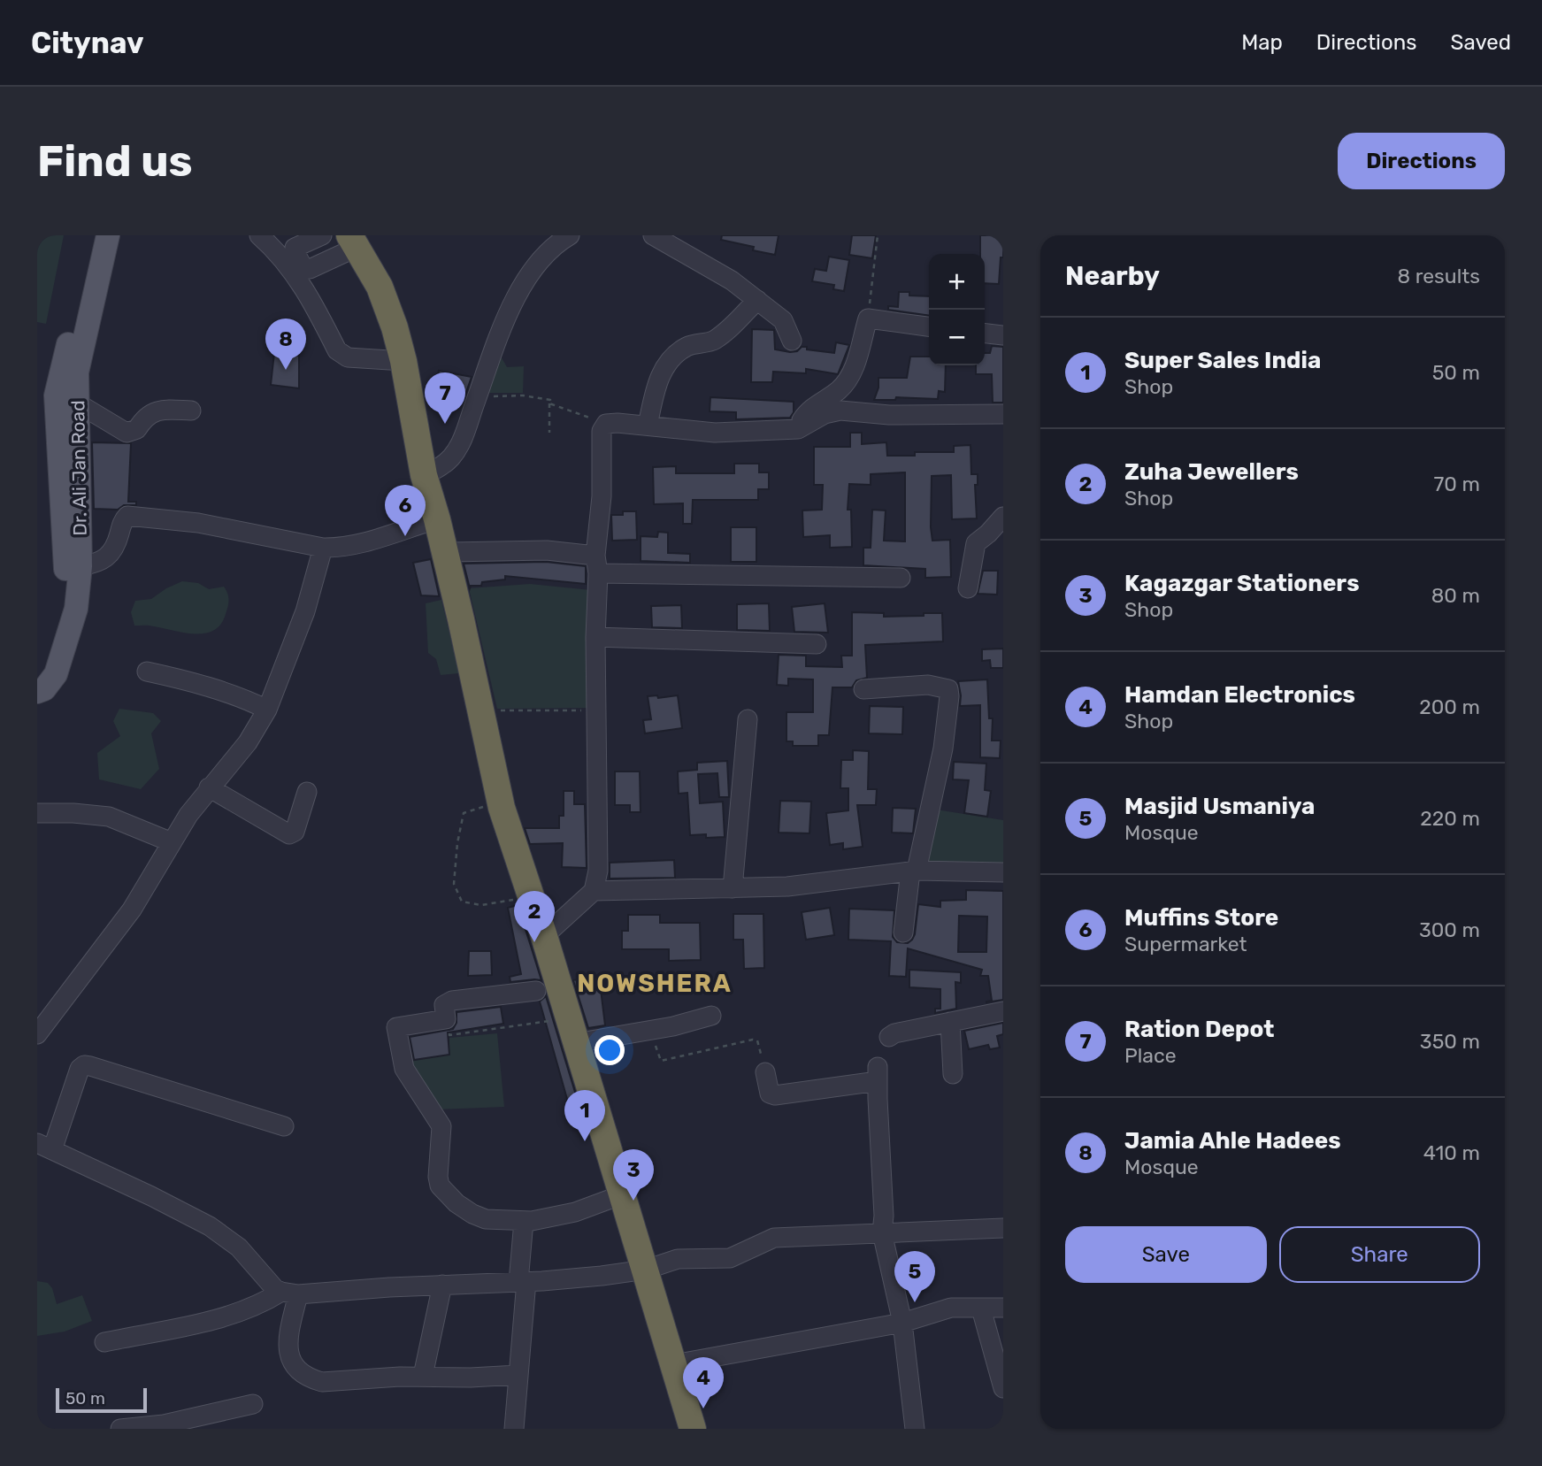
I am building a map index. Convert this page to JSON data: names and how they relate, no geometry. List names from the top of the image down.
{
  "streets": {
    "main road": ["Dr. Ali Jan Road"]
  },
  "districts": ["NOWSHERA"],
  "scale_bar": "50 m",
  "page": {
    "header": "Citynav",
    "nav": ["Map", "Directions", "Saved"],
    "buttons": [
      "Directions",
      ["Save", "Share"]
    ],
    "title": "Find us",
    "heading": ["Nearby", "8 results"],
    "map_buttons": ["+", "−"],
    "list": [
      {
        "mark": "1",
        "name": "Super Sales India",
        "note": "Shop",
        "value": "50 m"
      },
      {
        "mark": "2",
        "name": "Zuha Jewellers",
        "note": "Shop",
        "value": "70 m"
      },
      {
        "mark": "3",
        "name": "Kagazgar Stationers",
        "note": "Shop",
        "value": "80 m"
      },
      {
        "mark": "4",
        "name": "Hamdan Electronics",
        "note": "Shop",
        "value": "200 m"
      },
      {
        "mark": "5",
        "name": "Masjid Usmaniya",
        "note": "Mosque",
        "value": "220 m"
      },
      {
        "mark": "6",
        "name": "Muffins Store",
        "note": "Supermarket",
        "value": "300 m"
      },
      {
        "mark": "7",
        "name": "Ration Depot",
        "note": "Place",
        "value": "350 m"
      },
      {
        "mark": "8",
        "name": "Jamia Ahle Hadees",
        "note": "Mosque",
        "value": "410 m"
      }
    ],
    "pins": [
      "8",
      "7",
      "6",
      "2",
      "1",
      "3",
      "5",
      "4"
    ],
    "scale": "50 m"
  }
}
